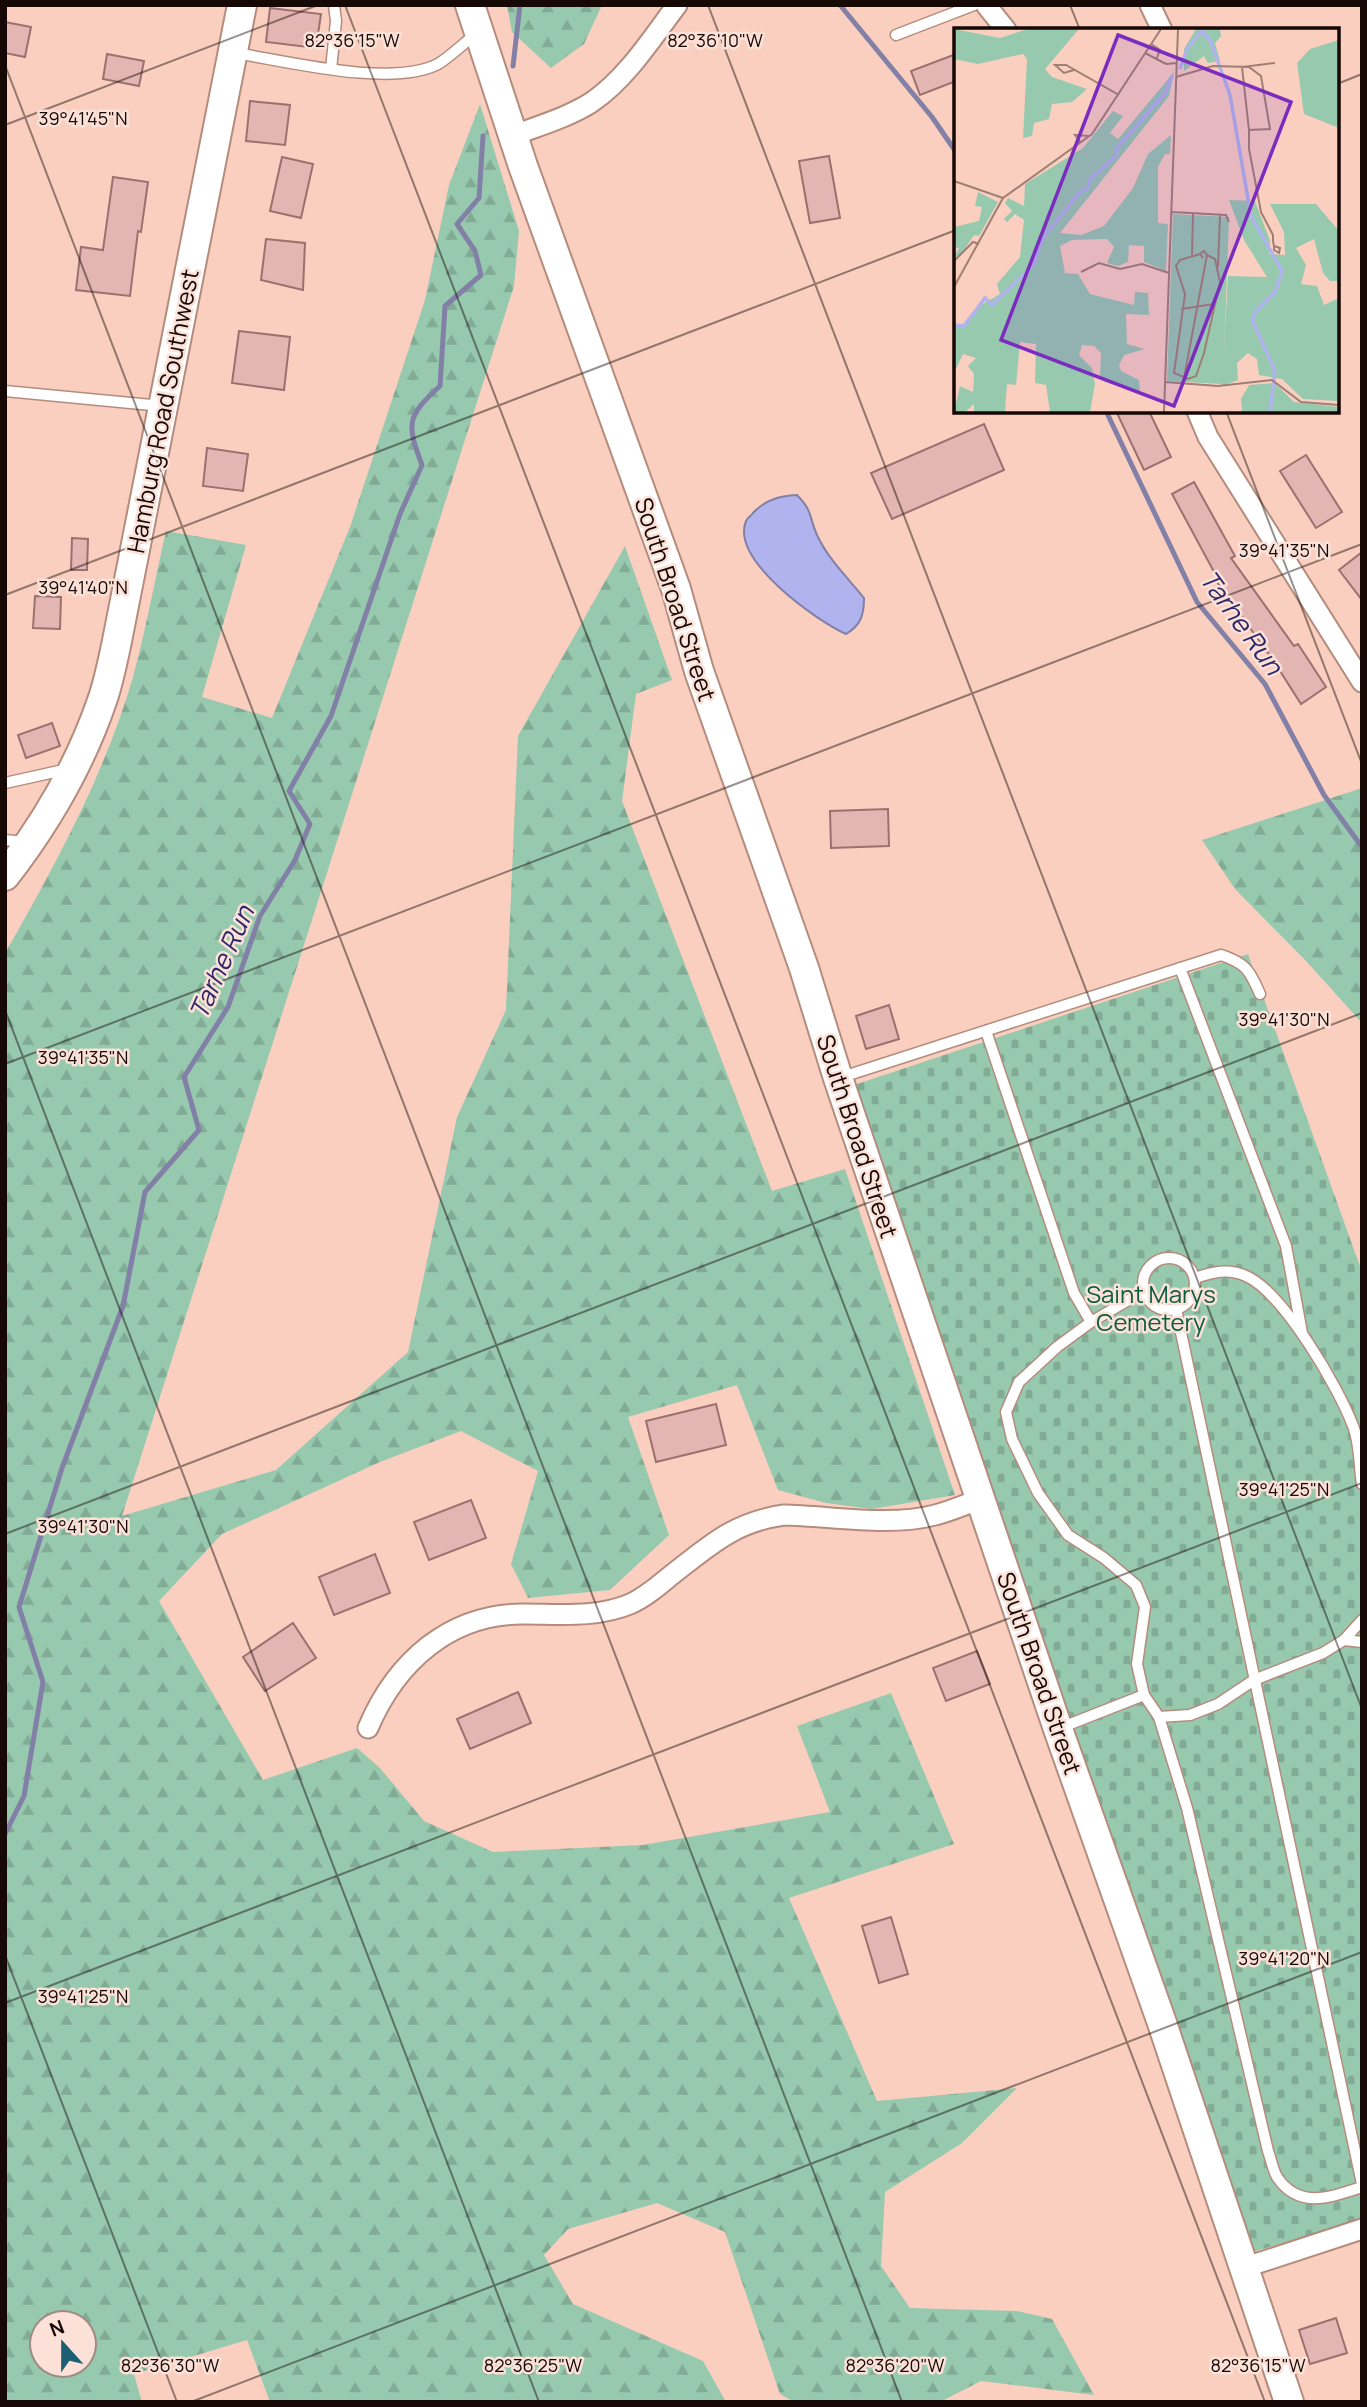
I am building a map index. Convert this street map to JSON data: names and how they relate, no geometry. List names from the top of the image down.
{
  "streets": {
    "street": ["Hamburg Road Southwest", "South Broad Street"]
  },
  "water": ["Tarhe Run"],
  "parks": ["Saint Marys Cemetery"],
  "north": "top",
  "coordinates": [
    "82°36'15\"W",
    "82°36'10\"W",
    "39°41'45\"N",
    "39°41'35\"N",
    "39°41'40\"N",
    "39°41'30\"N",
    "39°41'25\"N",
    "39°41'20\"N",
    "82°36'30\"W",
    "82°36'25\"W",
    "82°36'20\"W"
  ]
}
